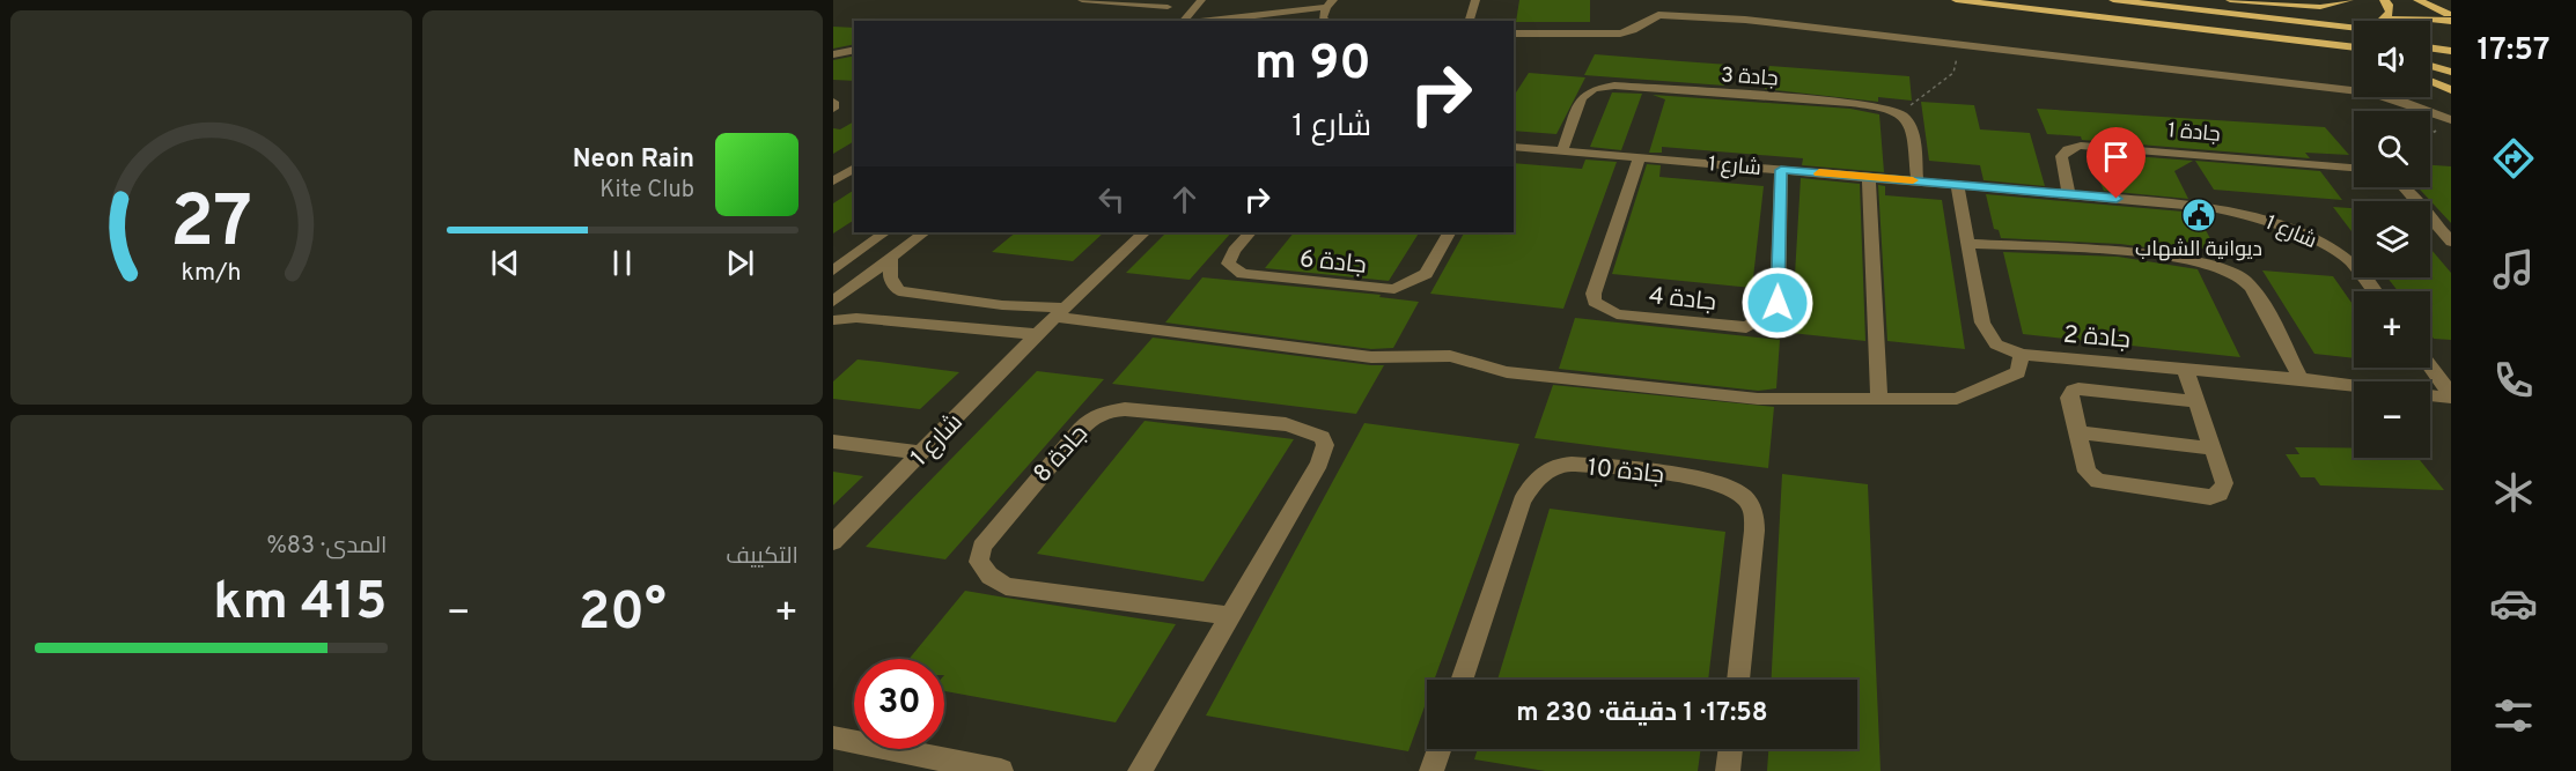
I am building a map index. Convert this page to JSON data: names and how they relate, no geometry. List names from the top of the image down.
{
  "streets": {
    "street": [
      "جادة 3",
      "جادة 1",
      "شارع 1",
      "جادة 6",
      "جادة 4",
      "جادة 2",
      "جادة 8",
      "جادة 10"
    ]
  },
  "crossings": [
    ["جادة 3", "شارع 1"],
    ["جادة 1", "شارع 1"],
    ["شارع 1", "جادة 4"],
    ["شارع 1", "جادة 2"]
  ],
  "places": {
    "public building": ["ديوانية الشهاب"]
  },
  "page": {
    "tabs": "17:57",
    "map_buttons": ["+", "−"],
    "turn": ["90 m", "شارع 1"],
    "song": ["Neon Rain", "Kite Club"],
    "tile": [
      "التكييف",
      ["المدى · 83%", "415 km"]
    ],
    "heat": ["−", "20°", "+"],
    "limit": "30",
    "trip": "17:58 · 1 دقيقة · 230 m",
    "gauge": ["27", "km/h"]
  }
}
